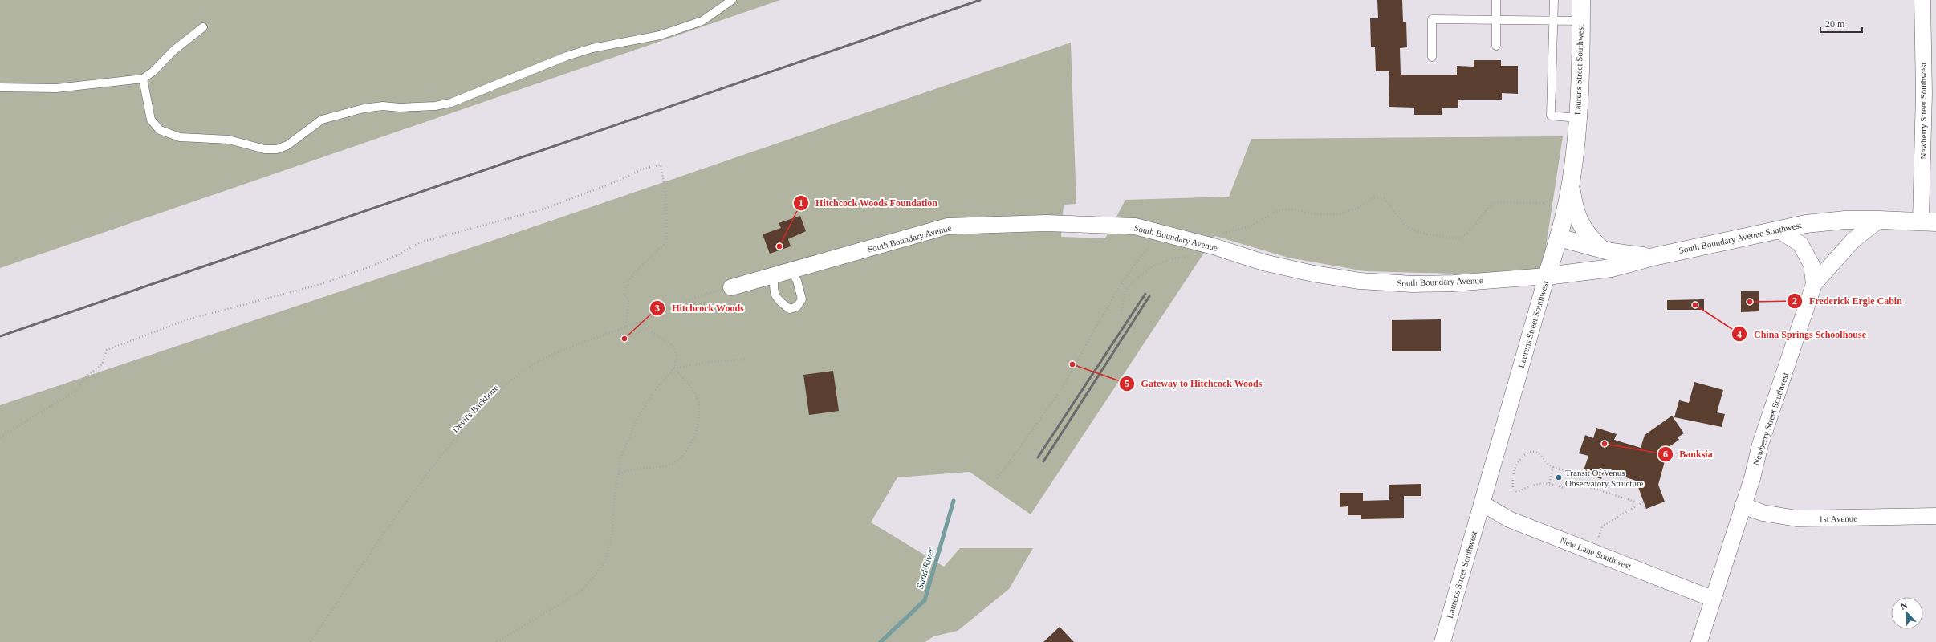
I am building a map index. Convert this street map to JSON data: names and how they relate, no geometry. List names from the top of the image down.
{
  "streets": {
    "street": [
      "Laurens Street Southwest",
      "Newberry Street Southwest",
      "South Boundary Avenue",
      "South Boundary Avenue Southwest",
      "1st Avenue",
      "New Lane Southwest"
    ],
    "path": ["Devil's Backbone"]
  },
  "crossings": [
    ["Laurens Street Southwest", "South Boundary Avenue"],
    ["Laurens Street Southwest", "South Boundary Avenue Southwest"],
    ["Laurens Street Southwest", "New Lane Southwest"],
    ["Newberry Street Southwest", "South Boundary Avenue Southwest"],
    ["Newberry Street Southwest", "1st Avenue"],
    ["Newberry Street Southwest", "New Lane Southwest"],
    ["South Boundary Avenue", "South Boundary Avenue Southwest"],
    ["South Boundary Avenue", "Devil's Backbone"]
  ],
  "water": ["Sand River"],
  "places": [
    "Hitchcock Woods Foundation",
    "Frederick Ergle Cabin",
    "China Springs Schoolhouse",
    "Hitchcock Woods",
    "Gateway to Hitchcock Woods",
    "Banksia",
    "Transit Of Venus Observatory Structure"
  ],
  "scale_bar": "20 m",
  "north": "top"
}
